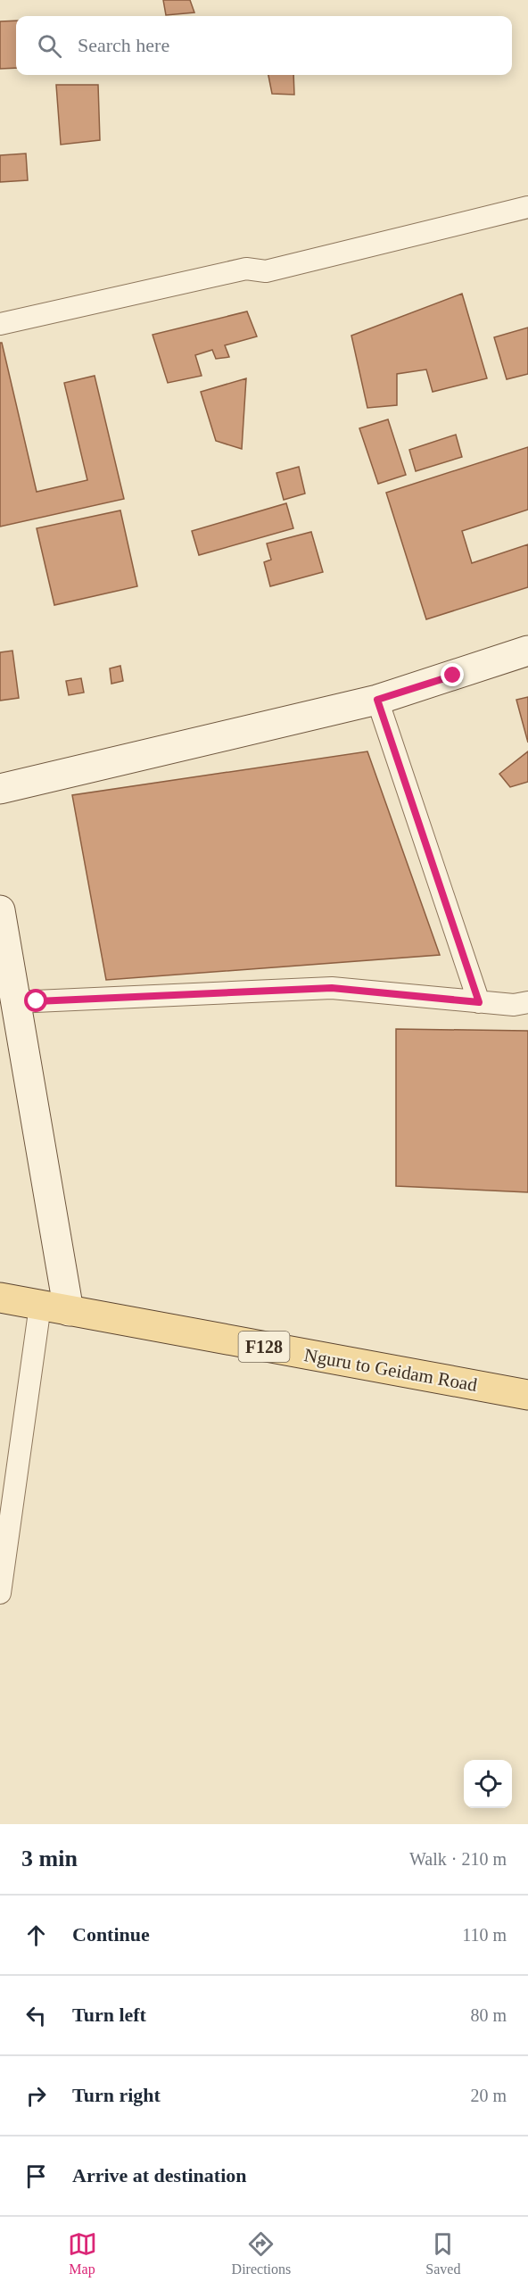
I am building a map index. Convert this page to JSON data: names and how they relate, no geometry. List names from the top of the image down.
{
  "streets": {
    "main road": ["F128", "Nguru to Geidam Road"]
  },
  "page": {
    "search": "Search here",
    "heading": ["3 min", "Walk · 210 m"],
    "list": [
      ["Continue", "110 m"],
      ["Turn left", "80 m"],
      ["Turn right", "20 m"],
      "Arrive at destination"
    ],
    "nav": ["Map", "Directions", "Saved"]
  }
}
